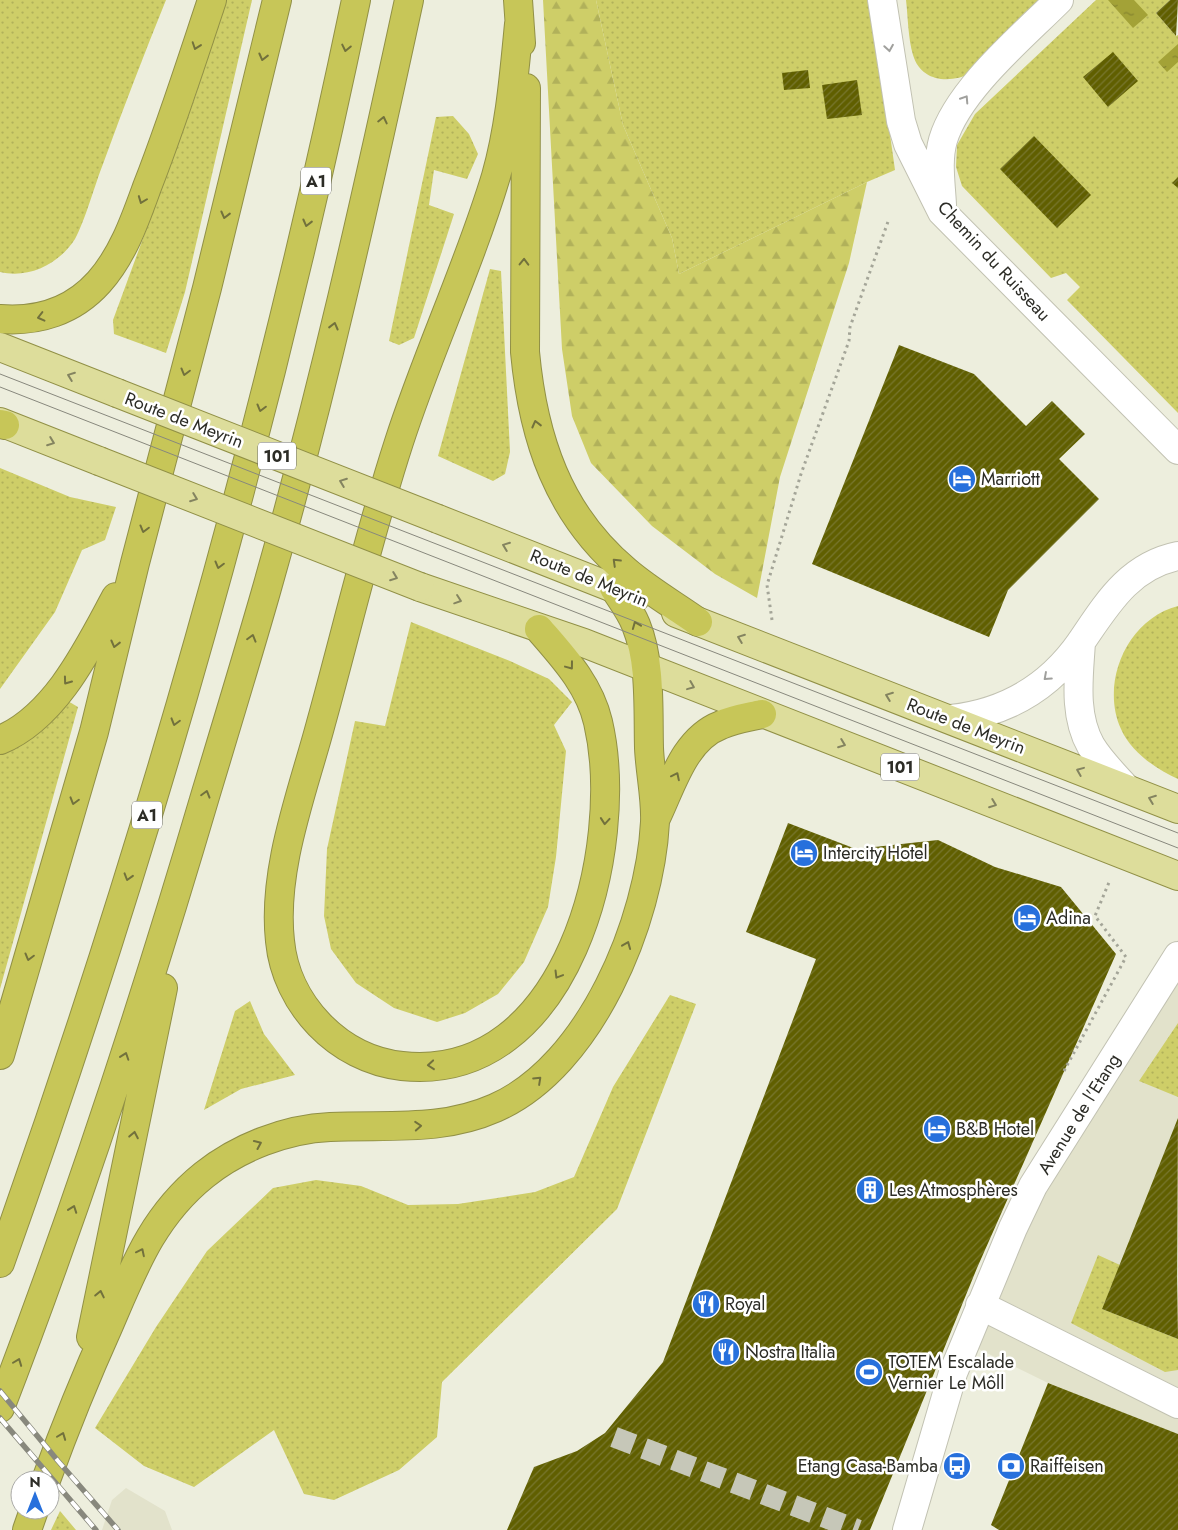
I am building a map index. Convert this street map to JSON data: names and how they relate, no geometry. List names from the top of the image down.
{
  "streets": {
    "highway": ["A1"],
    "main road": ["Route de Meyrin", "101"],
    "street": ["Chemin du Ruisseau", "Avenue de l'Etang"]
  },
  "places": {
    "hotel": [
      "Marriott",
      "Intercity Hotel",
      "Adina",
      "B&B Hotel"
    ],
    "building": ["Les Atmosphères"],
    "restaurant": ["Royal", "Nostra Italia"],
    "sports": ["TOTEM Escalade Vernier Le Môll"],
    "bus stop": ["Etang Casa-Bamba"],
    "bank": ["Raiffeisen"]
  },
  "north": "top"
}
